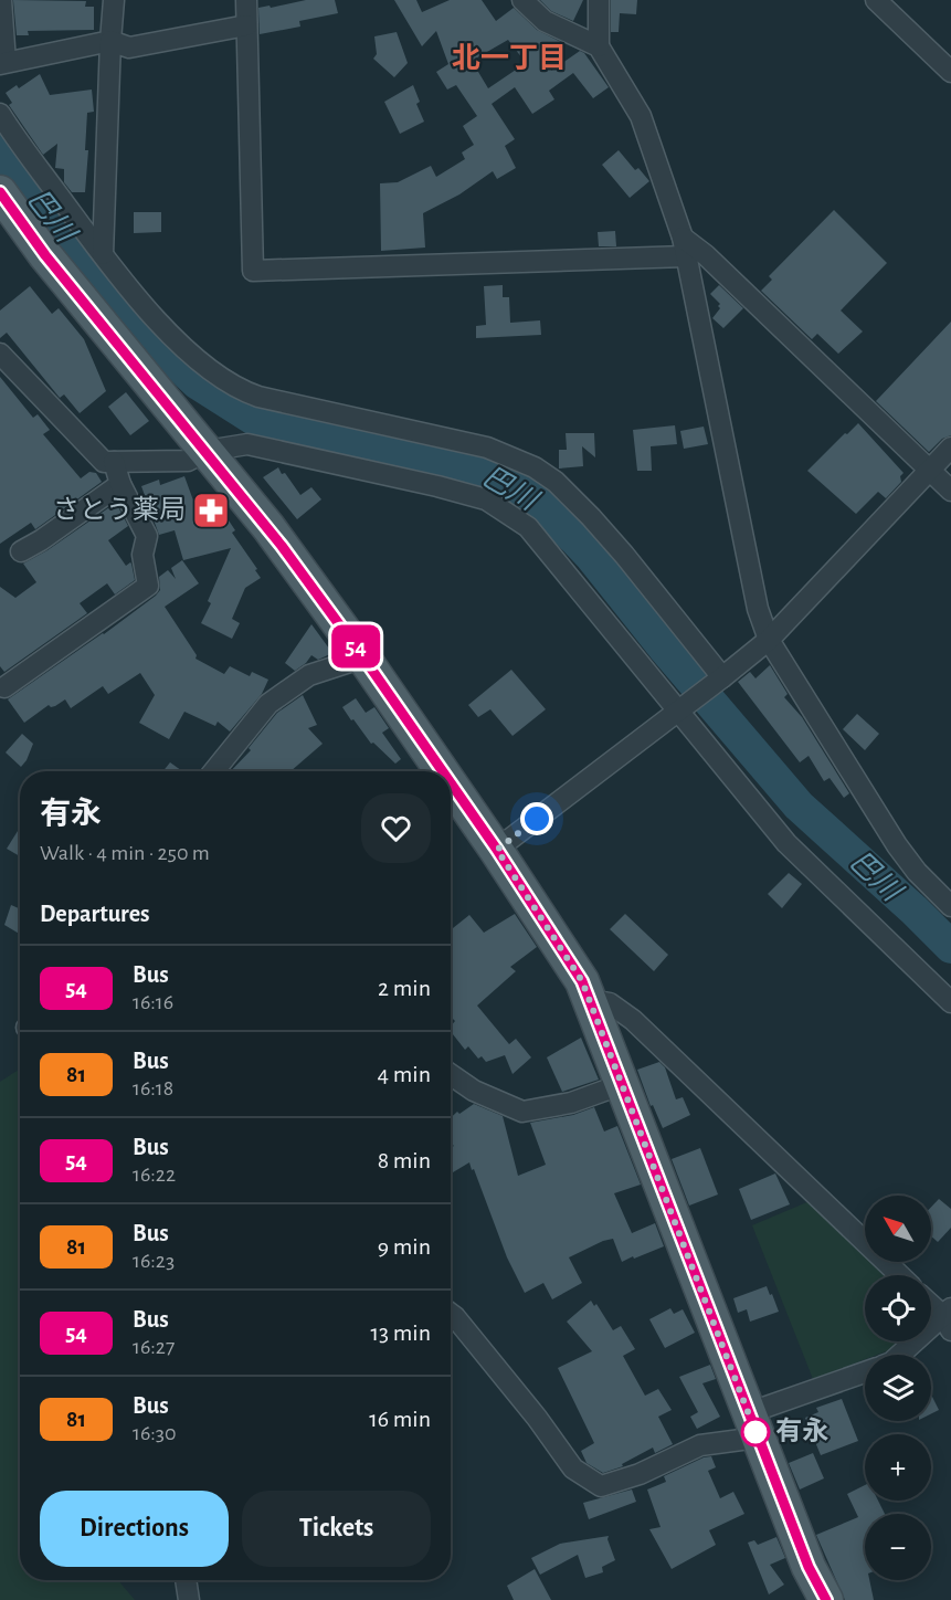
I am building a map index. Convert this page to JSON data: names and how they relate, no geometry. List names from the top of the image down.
{
  "districts": ["北一丁目"],
  "water": ["巴川"],
  "places": {
    "pharmacy": ["さとう薬局"],
    "other": ["有永"]
  },
  "lines": ["bus line 54"],
  "north": "top left",
  "page": {
    "on_map": "54",
    "heading": [
      ["有永", "Walk · 4 min · 250 m"],
      "Departures"
    ],
    "list": [
      {
        "mark": "54",
        "name": "Bus",
        "note": "16:16",
        "value": "2 min"
      },
      {
        "mark": "81",
        "name": "Bus",
        "note": "16:18",
        "value": "4 min"
      },
      {
        "mark": "54",
        "name": "Bus",
        "note": "16:22",
        "value": "8 min"
      },
      {
        "mark": "81",
        "name": "Bus",
        "note": "16:23",
        "value": "9 min"
      },
      {
        "mark": "54",
        "name": "Bus",
        "note": "16:27",
        "value": "13 min"
      },
      {
        "mark": "81",
        "name": "Bus",
        "note": "16:30",
        "value": "16 min"
      }
    ],
    "map_buttons": ["+", "−"],
    "buttons": ["Directions", "Tickets"]
  }
}
